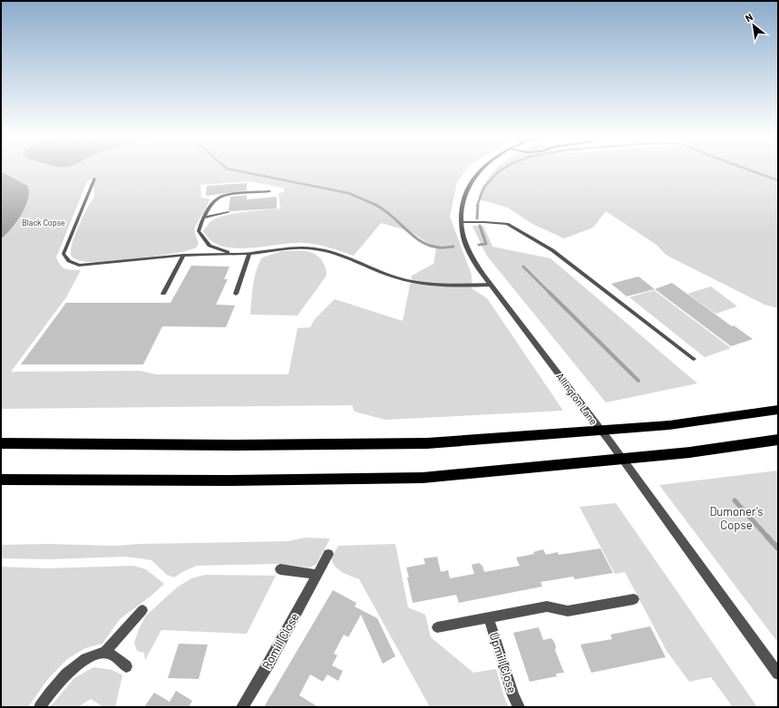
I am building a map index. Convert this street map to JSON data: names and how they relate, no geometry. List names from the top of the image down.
{
  "streets": {
    "street": ["Allington Lane", "Romill Close", "Upmill Close"]
  },
  "parks": ["Black Copse", "Dumoner's Copse"],
  "north": "top left"
}
